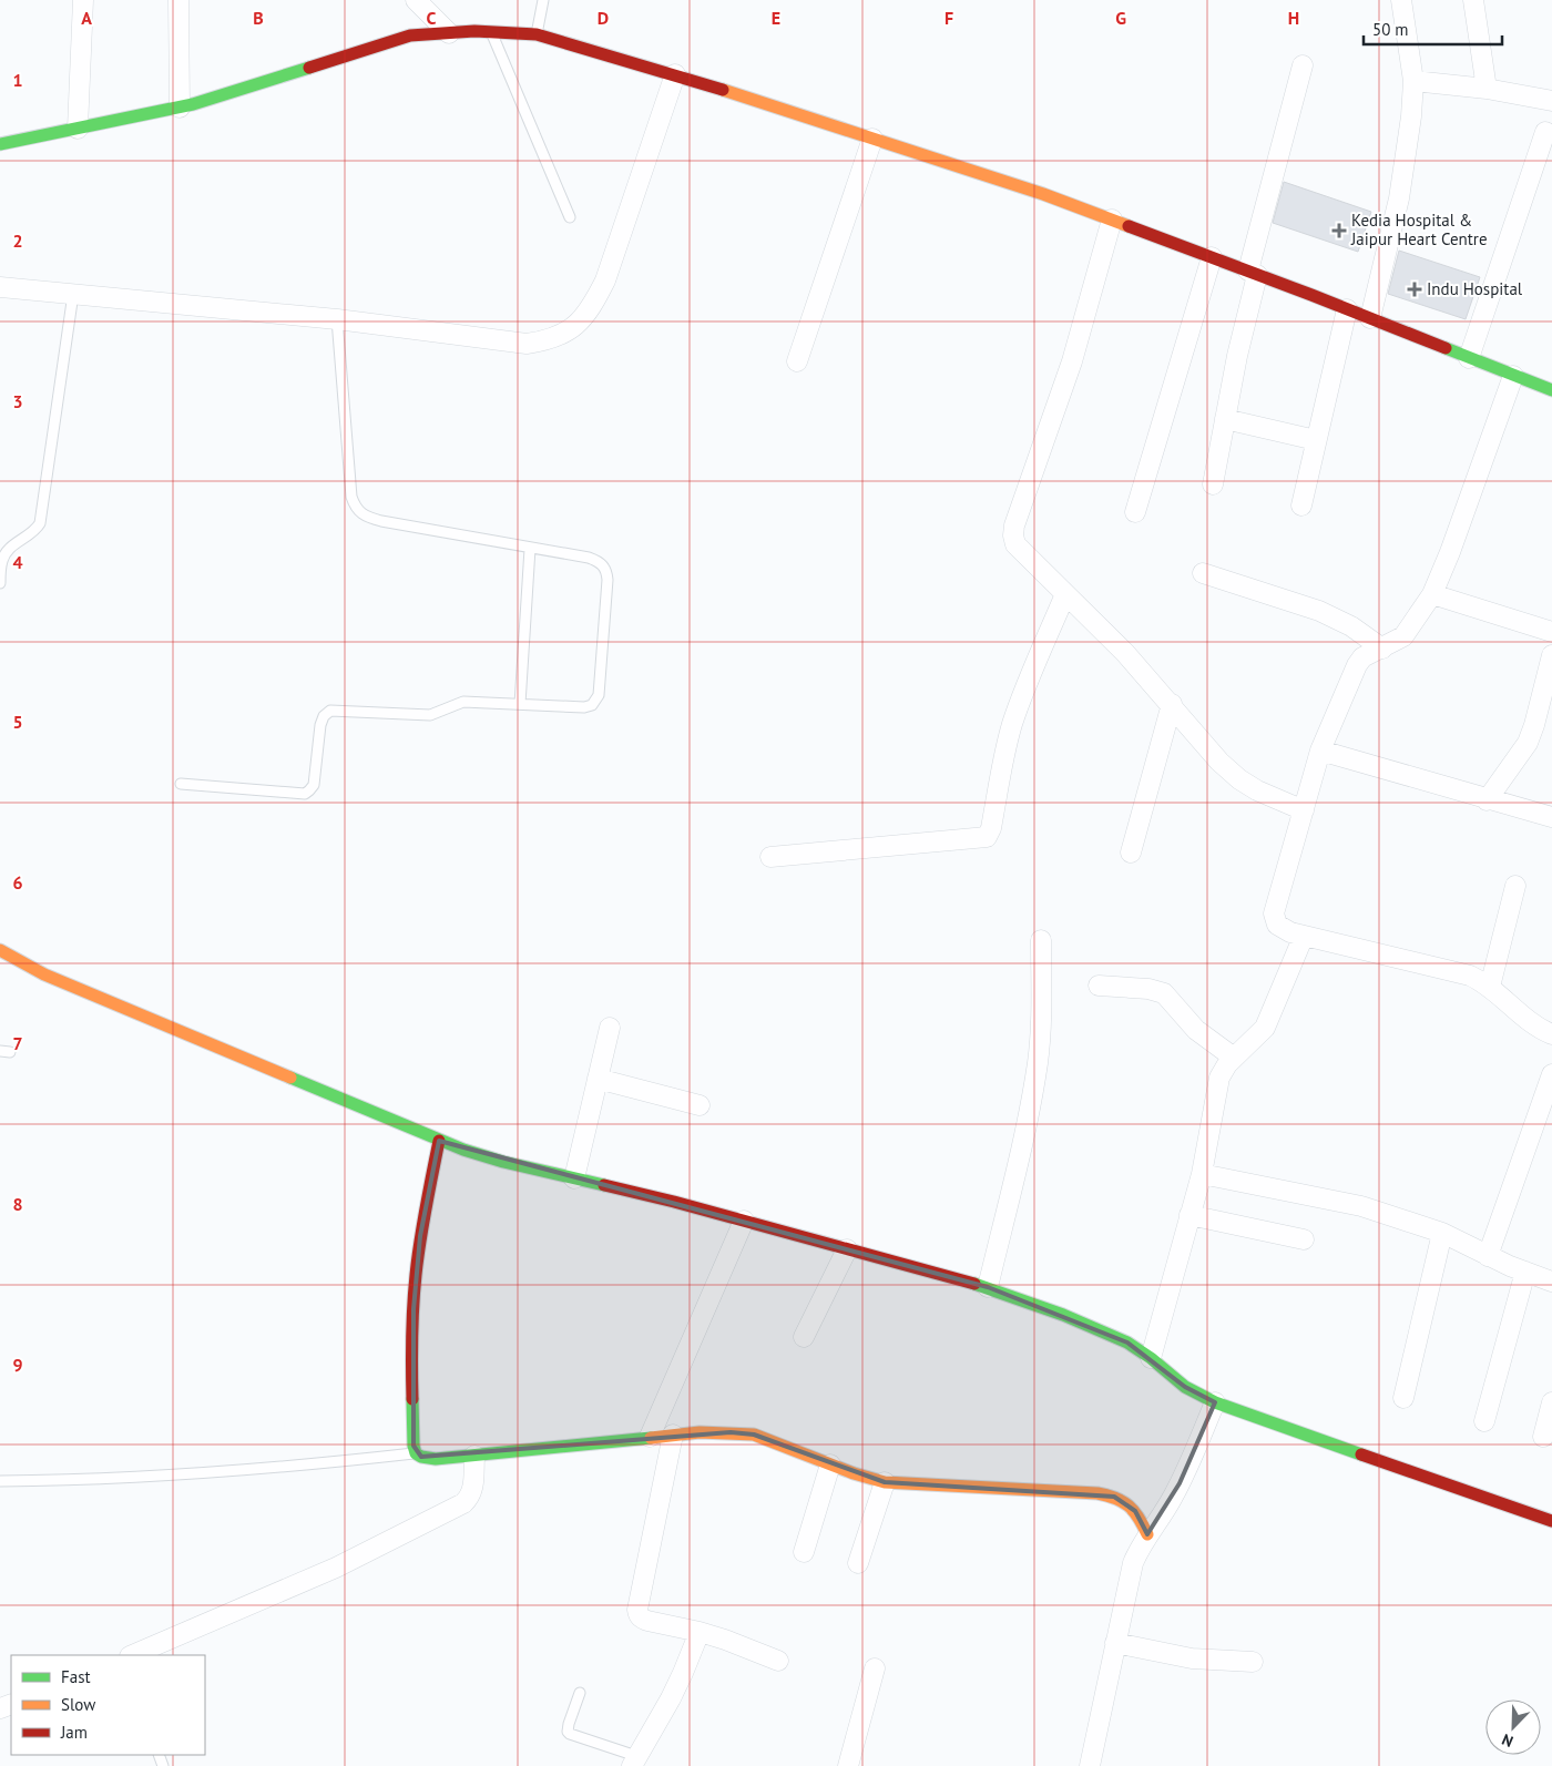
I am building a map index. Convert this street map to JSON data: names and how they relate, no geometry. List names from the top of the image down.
{
  "places": {
    "health": ["Kedia Hospital & Jaipur Heart Centre", "Indu Hospital"]
  },
  "legend": ["Fast", "Slow", "Jam"],
  "scale_bar": "50 m",
  "north": "bottom left",
  "grid": {
    "columns": [
      "A",
      "B",
      "C",
      "D",
      "E",
      "F",
      "G",
      "H"
    ],
    "rows": [
      "1",
      "2",
      "3",
      "4",
      "5",
      "6",
      "7",
      "8",
      "9"
    ]
  }
}
